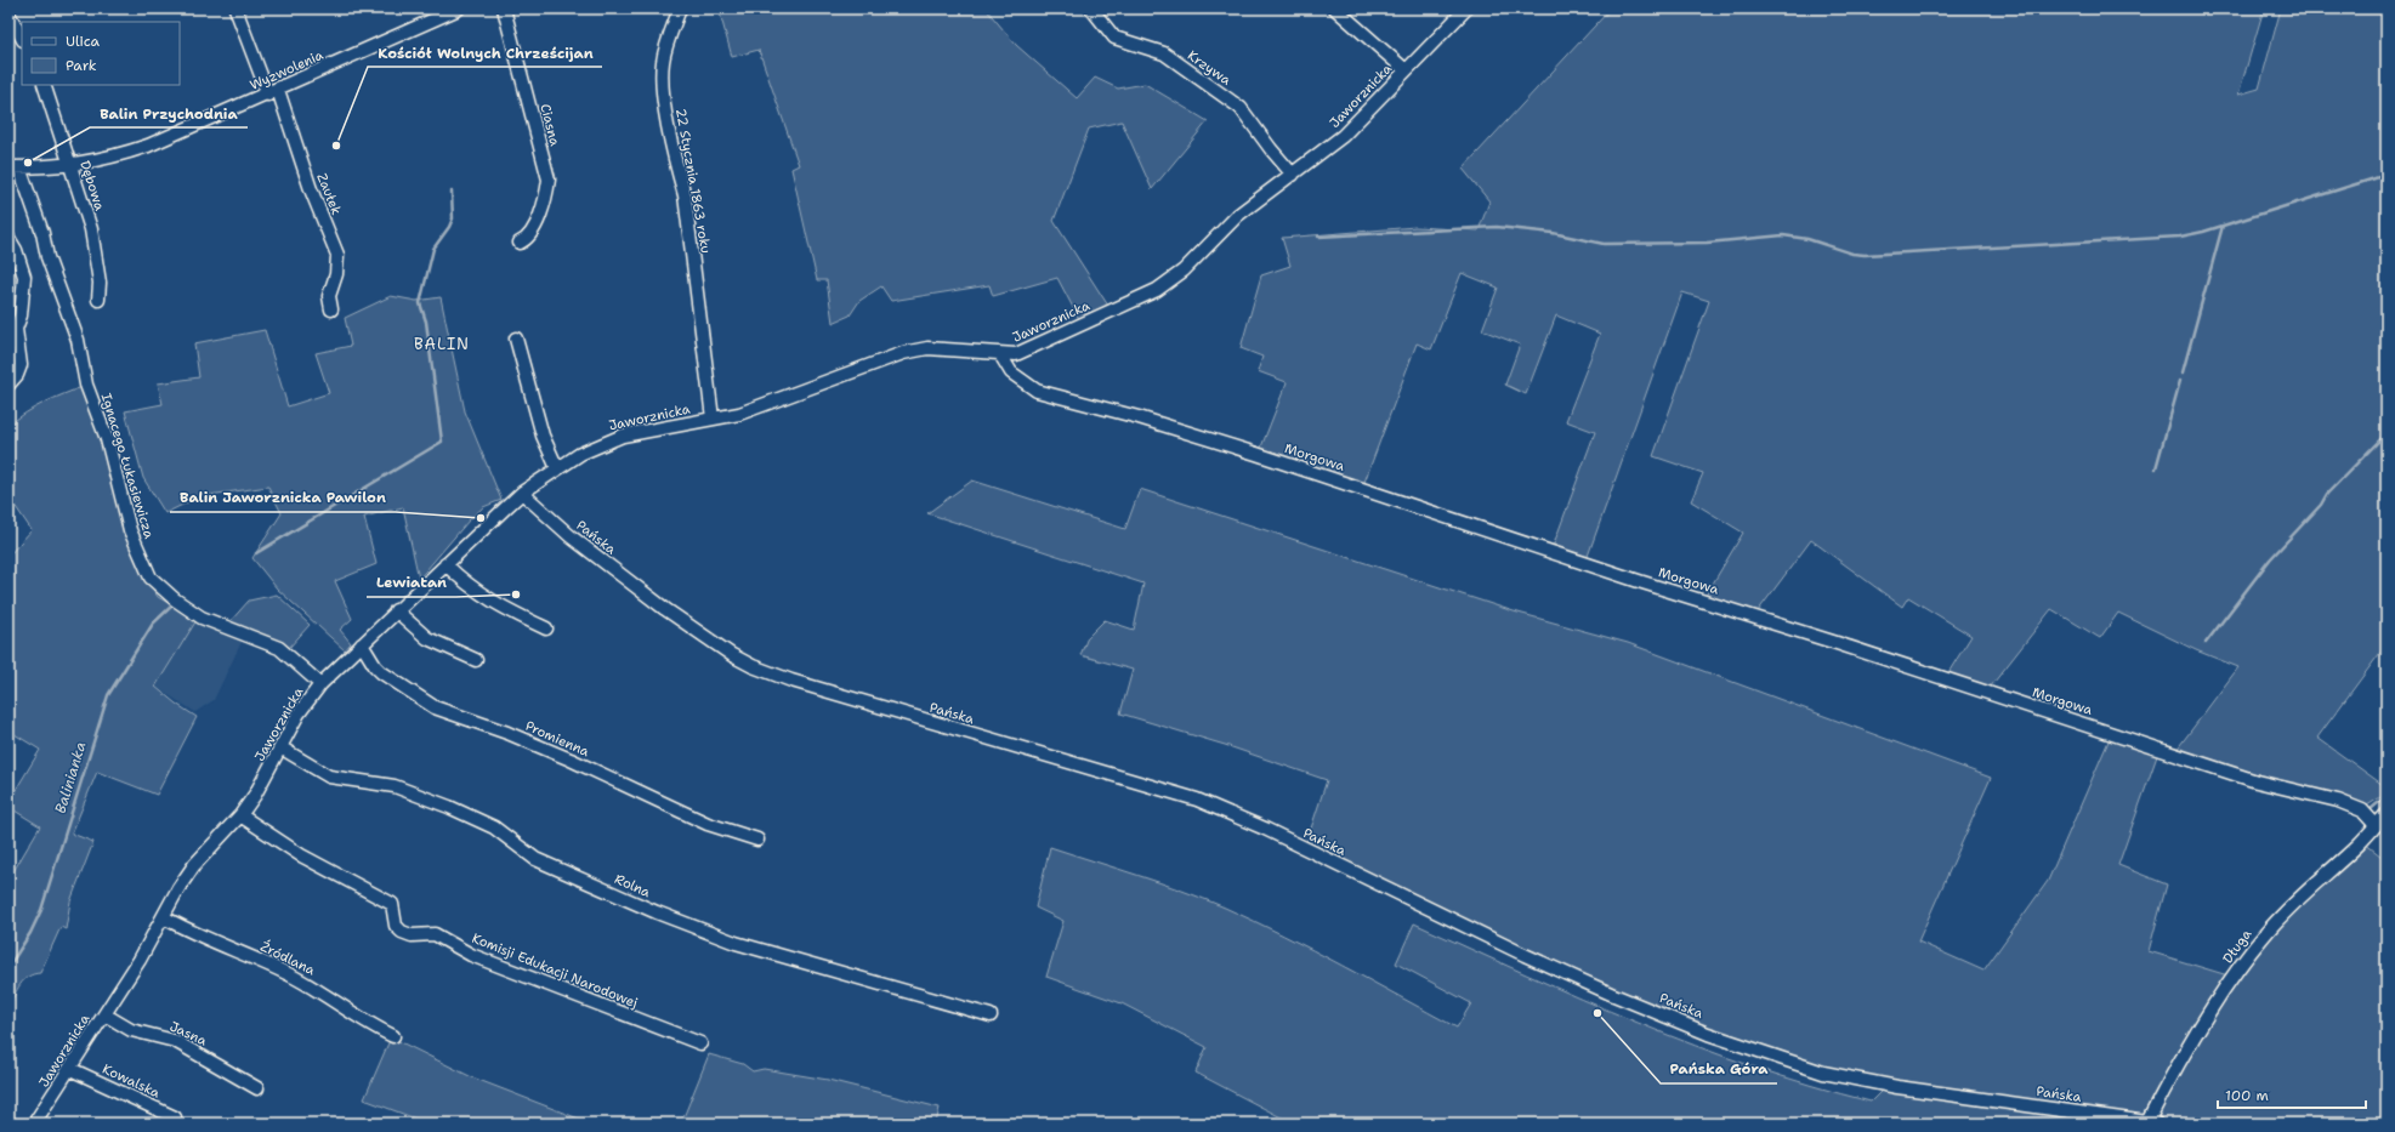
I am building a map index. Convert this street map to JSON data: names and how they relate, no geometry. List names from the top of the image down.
{
  "streets": {
    "street": [
      "Krzywa",
      "Wyzwolenia",
      "Jaworznicka",
      "Ciasna",
      "22 Stycznia 1863 roku",
      "Dębowa",
      "Zaułek",
      "Morgowa",
      "Ignacego Łukasiewicza",
      "Pańska",
      "Promienna",
      "Rolna",
      "Długa",
      "Źródlana",
      "Komisji Edukacji Narodowej",
      "Jasna",
      "Kowalska"
    ]
  },
  "crossings": [
    ["Krzywa", "Jaworznicka"],
    ["Wyzwolenia", "Dębowa"],
    ["Wyzwolenia", "Zaułek"],
    ["Wyzwolenia", "Ignacego Łukasiewicza"],
    ["Jaworznicka", "22 Stycznia 1863 roku"],
    ["Jaworznicka", "Morgowa"],
    ["Jaworznicka", "Ignacego Łukasiewicza"],
    ["Jaworznicka", "Pańska"],
    ["Jaworznicka", "Promienna"],
    ["Jaworznicka", "Rolna"],
    ["Jaworznicka", "Źródlana"],
    ["Jaworznicka", "Komisji Edukacji Narodowej"],
    ["Jaworznicka", "Jasna"],
    ["Jaworznicka", "Kowalska"],
    ["Morgowa", "Długa"],
    ["Pańska", "Długa"]
  ],
  "districts": ["BALIN"],
  "water": ["Balinianka"],
  "places": [
    "Kościół Wolnych Chrześcijan",
    "Balin Przychodnia",
    "Balin Jaworznicka Pawilon",
    "Lewiatan",
    "Pańska Góra"
  ],
  "legend": ["Ulica", "Park"],
  "scale_bar": "100 m"
}
